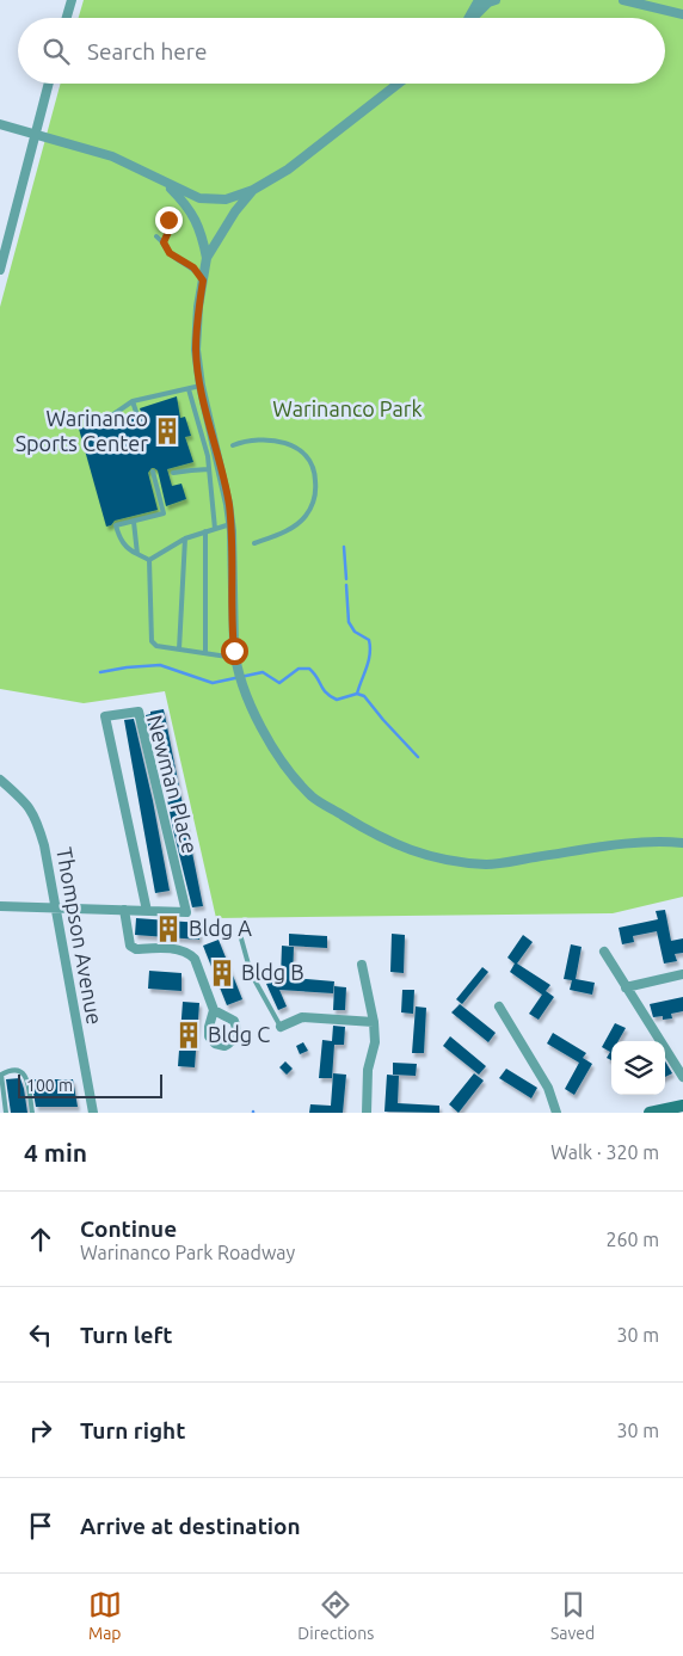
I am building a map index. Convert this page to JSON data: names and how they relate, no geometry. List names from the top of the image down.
{
  "streets": {
    "street": ["Newman Place", "Thompson Avenue"]
  },
  "crossings": [
    ["Newman Place", "Thompson Avenue"]
  ],
  "parks": ["Warinanco Park"],
  "places": {
    "building": [
      "Warinanco Sports Center",
      "Bldg A",
      "Bldg B",
      "Bldg C"
    ]
  },
  "scale_bar": "100 m",
  "page": {
    "search": "Search here",
    "scale": "100 m",
    "heading": ["4 min", "Walk · 320 m"],
    "list": [
      ["Continue", "Warinanco Park Roadway", "260 m"],
      ["Turn left", "30 m"],
      ["Turn right", "30 m"],
      "Arrive at destination"
    ],
    "nav": ["Map", "Directions", "Saved"]
  }
}
